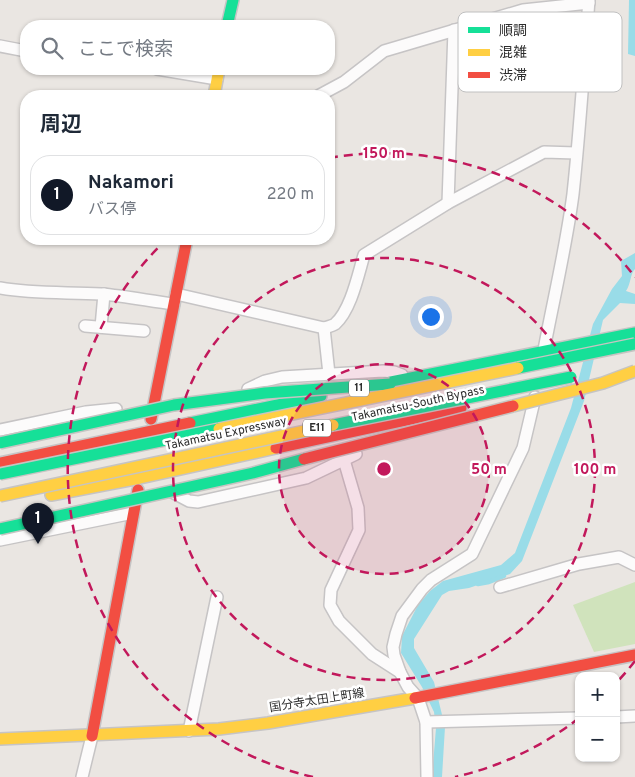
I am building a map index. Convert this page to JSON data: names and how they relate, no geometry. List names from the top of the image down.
{
  "streets": {
    "main road": [
      "11",
      "Takamatsu-South Bypass",
      "E11",
      "Takamatsu Expressway",
      "国分寺太田上町線"
    ]
  },
  "legend": ["順調", "混雑", "渋滞"],
  "page": {
    "search": "ここで検索",
    "heading": "周辺",
    "list": [
      {
        "mark": "1",
        "name": "Nakamori",
        "note": "バス停",
        "value": "220 m"
      }
    ],
    "pins": "1",
    "map_buttons": ["+", "−"]
  },
  "rings": ["150 m", "50 m", "100 m"]
}
